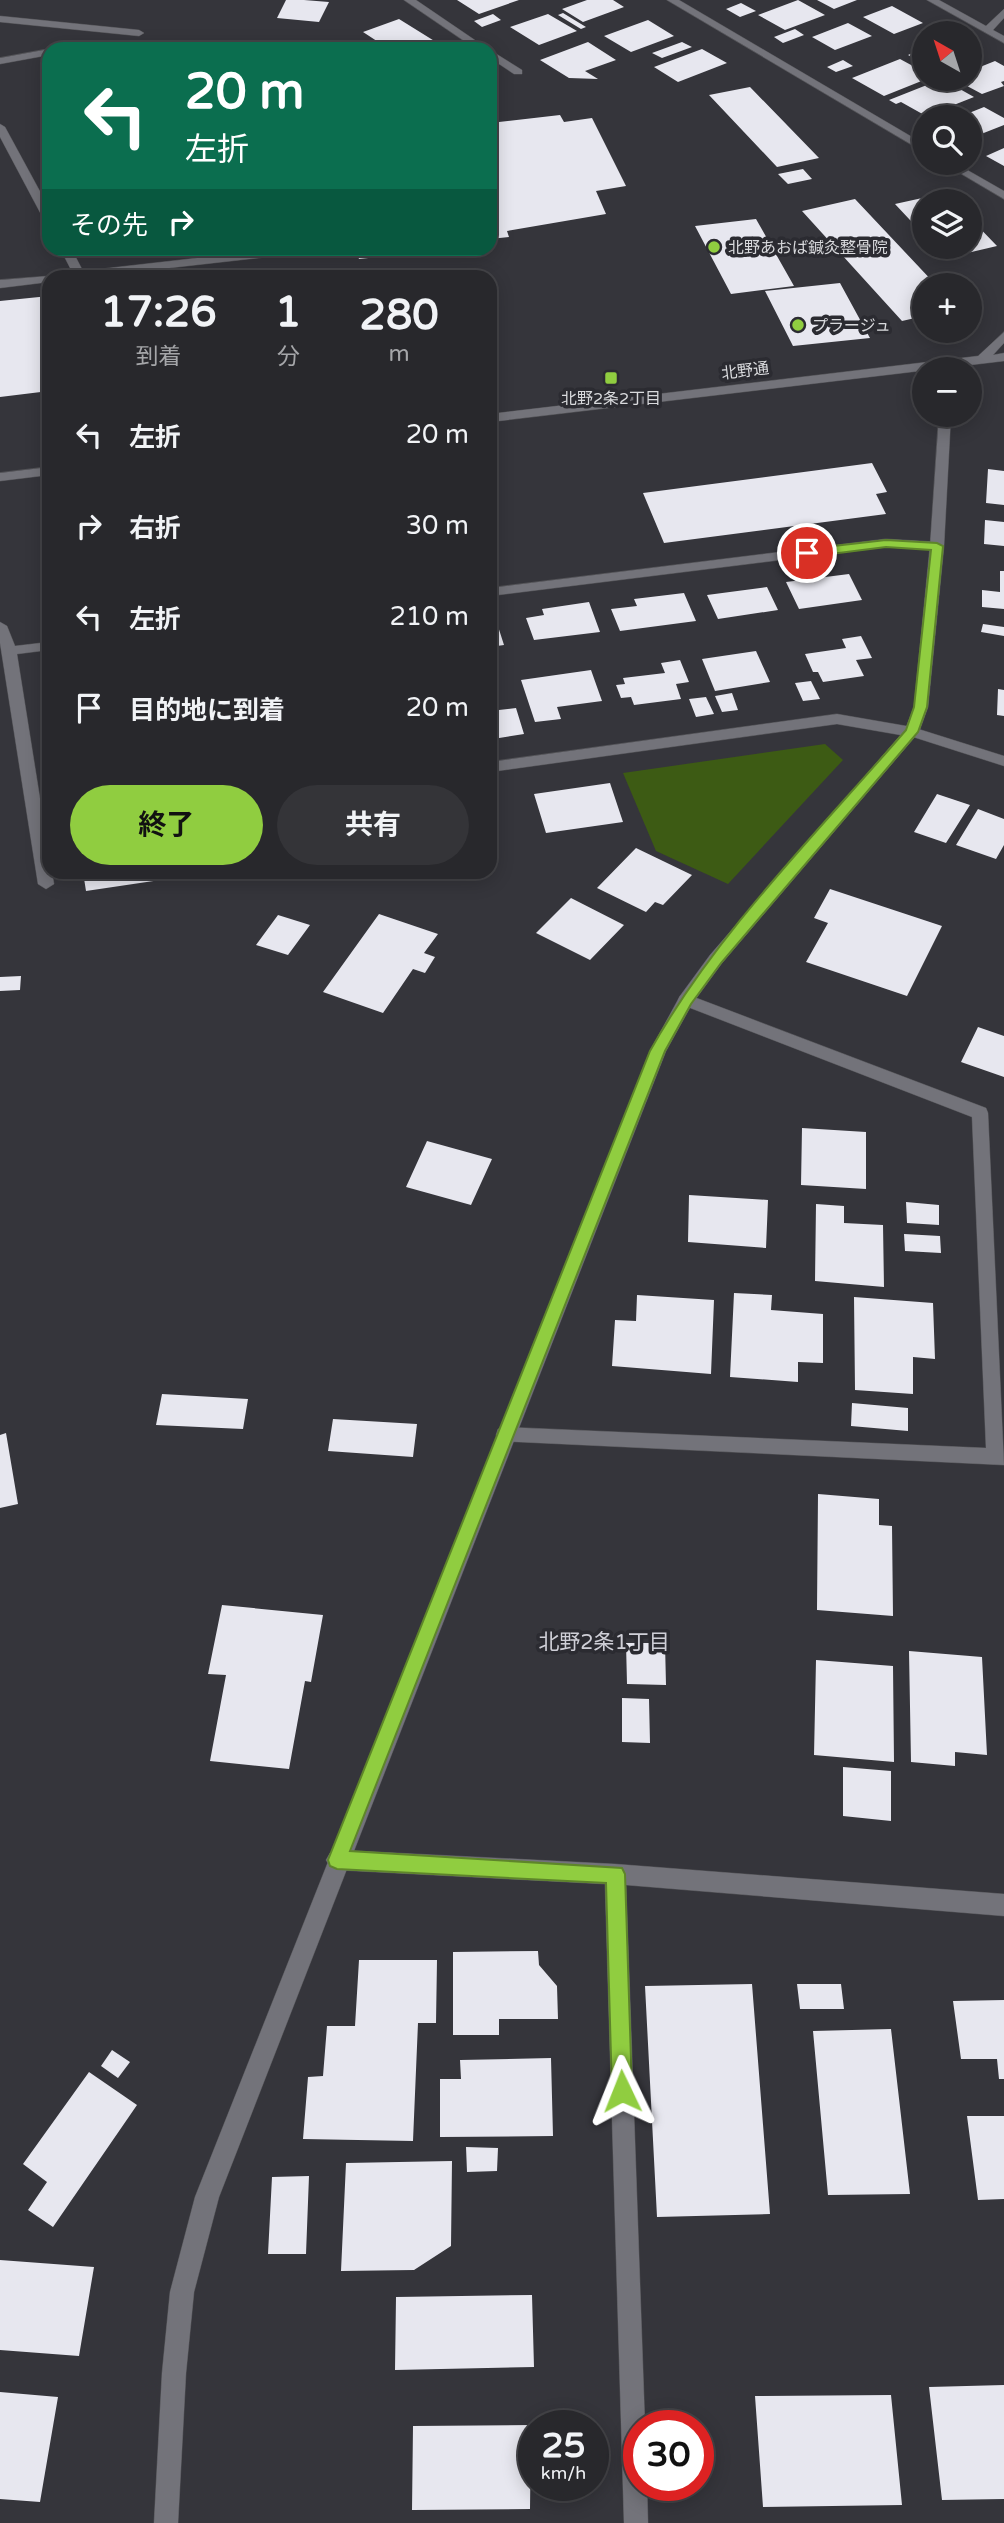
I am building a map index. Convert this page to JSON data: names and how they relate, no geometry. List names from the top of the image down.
{
  "streets": {
    "street": ["北野通"]
  },
  "districts": ["北野2条1丁目"],
  "places": {
    "other": ["北野あおば鍼灸整骨院", "プラージュ"],
    "transit": ["北野2条2丁目"]
  },
  "north": "top left",
  "page": {
    "map_buttons": ["+", "−"],
    "turn": ["20 m", "左折"],
    "then": "その先",
    "eta": [
      "17:26",
      "到着",
      "1",
      "分",
      "280",
      "m"
    ],
    "list": [
      {
        "name": "左折",
        "value": "20 m"
      },
      {
        "name": "右折",
        "value": "30 m"
      },
      {
        "name": "左折",
        "value": "210 m"
      },
      {
        "name": "目的地に到着",
        "value": "20 m"
      }
    ],
    "buttons": ["終了", "共有"],
    "speed": "25 km/h",
    "limit": "30"
  }
}
